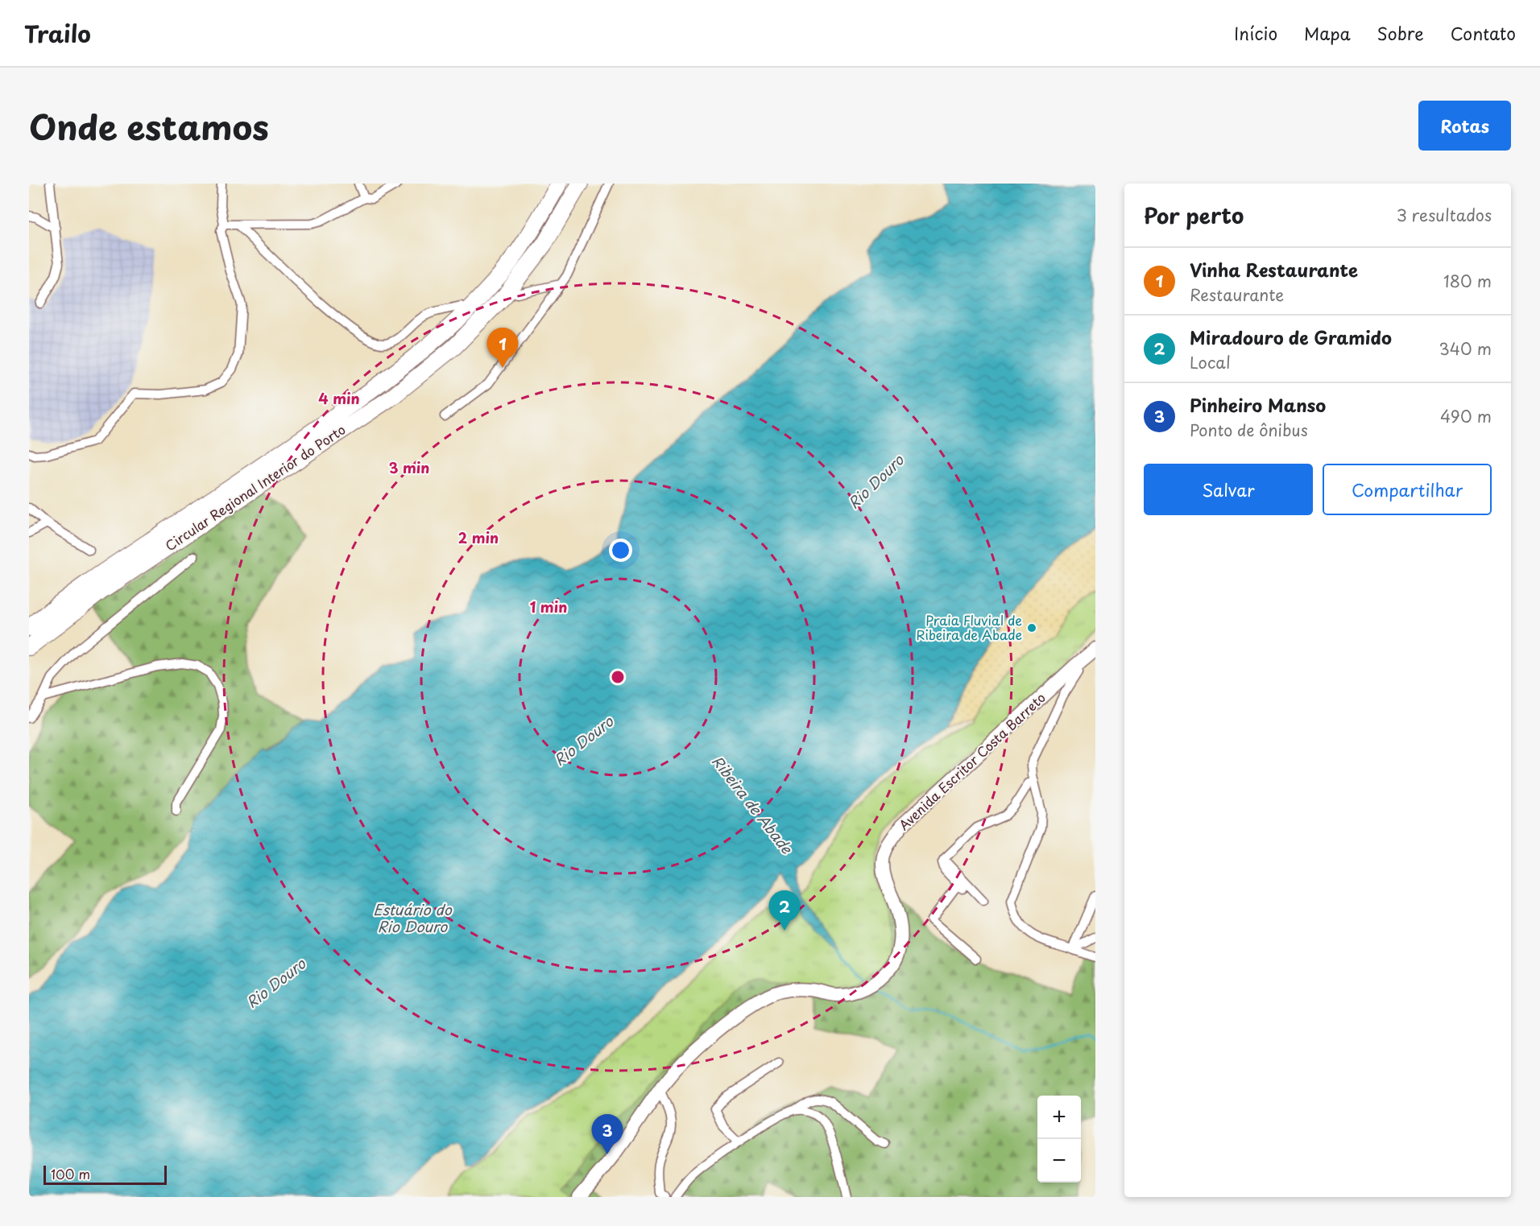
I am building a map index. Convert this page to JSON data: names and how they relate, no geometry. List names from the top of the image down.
{
  "streets": {
    "highway": ["Circular Regional Interior do Porto"],
    "main road": ["Avenida Escritor Costa Barreto"]
  },
  "water": ["Rio Douro", "Ribeira de Abade", "Estuário do Rio Douro"],
  "places": ["Praia Fluvial de Ribeira de Abade"],
  "scale_bar": "100 m",
  "page": {
    "header": "Trailo",
    "nav": [
      "Início",
      "Mapa",
      "Sobre",
      "Contato"
    ],
    "title": "Onde estamos",
    "buttons": [
      "Rotas",
      ["Salvar", "Compartilhar"]
    ],
    "heading": ["Por perto", "3 resultados"],
    "list": [
      {
        "mark": "1",
        "name": "Vinha Restaurante",
        "note": "Restaurante",
        "value": "180 m"
      },
      {
        "mark": "2",
        "name": "Miradouro de Gramido",
        "note": "Local",
        "value": "340 m"
      },
      {
        "mark": "3",
        "name": "Pinheiro Manso",
        "note": "Ponto de ônibus",
        "value": "490 m"
      }
    ],
    "pins": ["1", "2", "3"],
    "map_buttons": ["+", "−"],
    "scale": "100 m"
  },
  "rings": [
    "4 min",
    "3 min",
    "2 min",
    "1 min"
  ]
}
